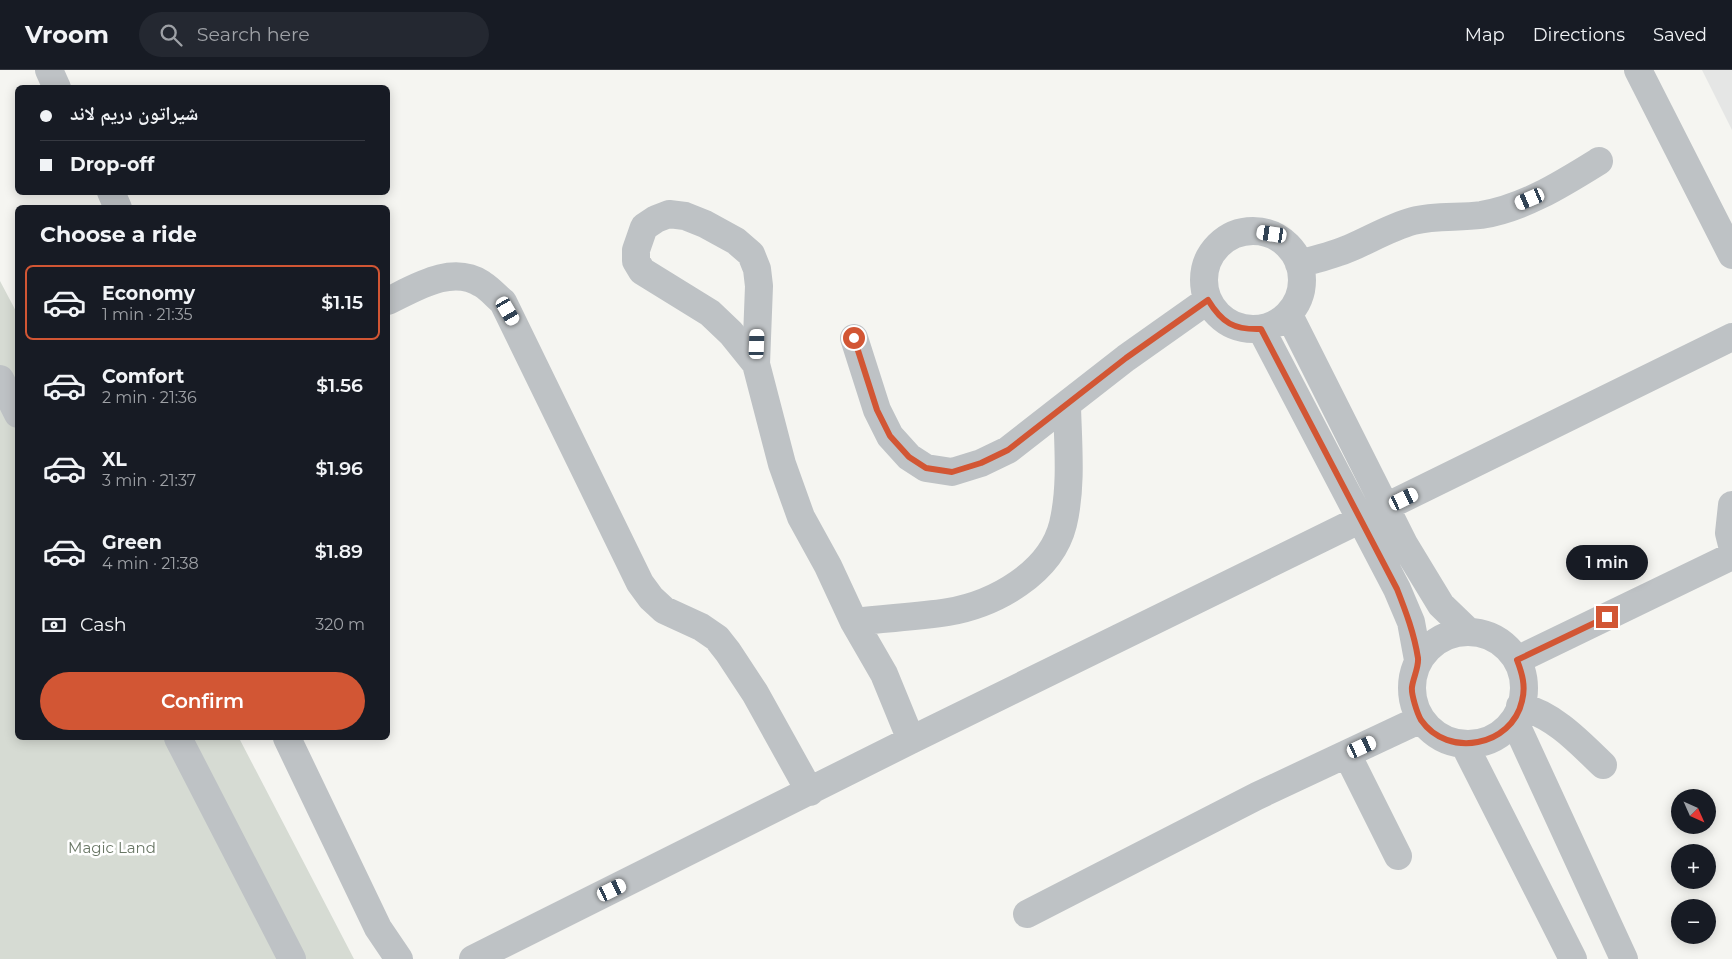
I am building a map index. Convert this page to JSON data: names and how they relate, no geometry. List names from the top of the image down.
{
  "parks": ["Magic Land"],
  "north": "bottom right",
  "page": {
    "header": "Vroom",
    "search": "Search here",
    "nav": ["Map", "Directions", "Saved"],
    "banner": ["شيراتون دريم لاند", "Drop-off"],
    "heading": "Choose a ride",
    "list": [
      {
        "name": "Economy",
        "note": "1 min · 21:35",
        "value": "$1.15"
      },
      {
        "name": "Comfort",
        "note": "2 min · 21:36",
        "value": "$1.56"
      },
      {
        "name": "XL",
        "note": "3 min · 21:37",
        "value": "$1.96"
      },
      {
        "name": "Green",
        "note": "4 min · 21:38",
        "value": "$1.89"
      }
    ],
    "bubble": "1 min",
    "pay": ["Cash", "320 m"],
    "buttons": "Confirm",
    "map_buttons": ["+", "−"]
  }
}
